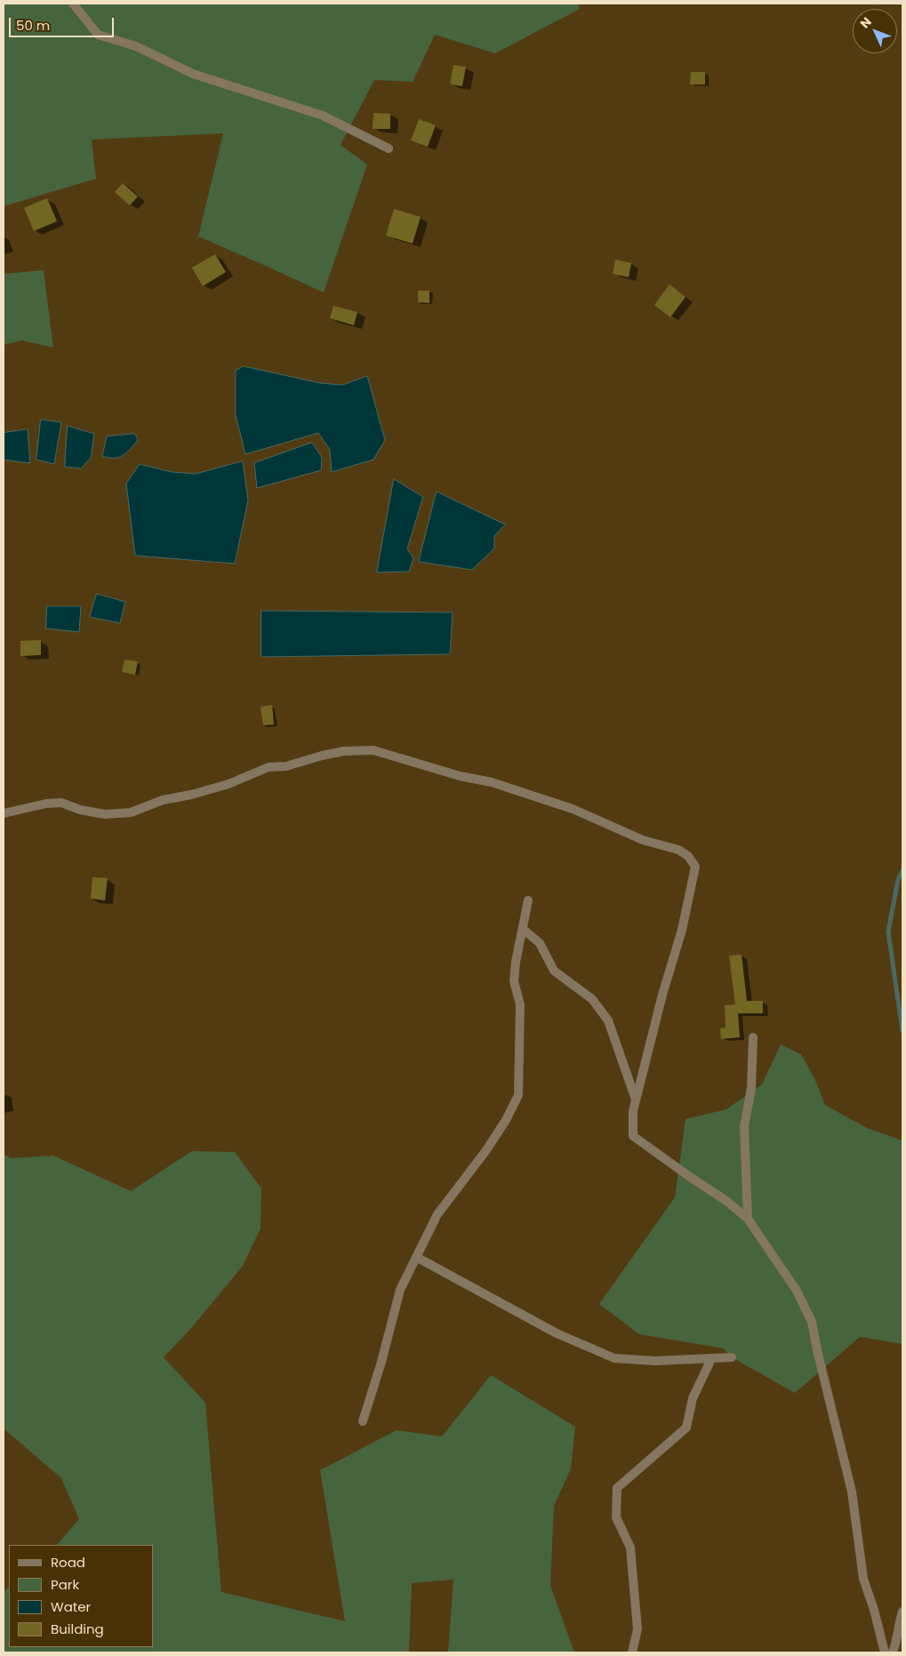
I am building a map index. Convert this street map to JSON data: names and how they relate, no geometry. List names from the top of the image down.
{
  "legend": [
    "Road",
    "Park",
    "Water",
    "Building"
  ],
  "scale_bar": "50 m",
  "north": "top left"
}
